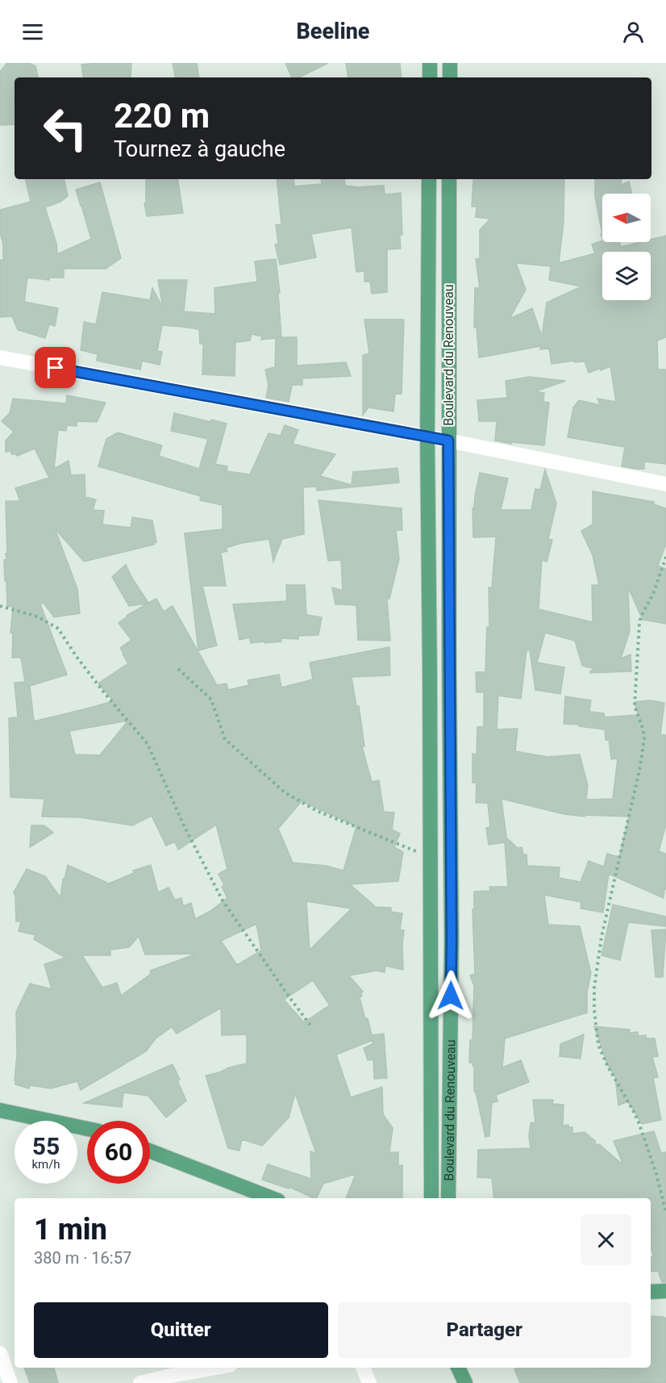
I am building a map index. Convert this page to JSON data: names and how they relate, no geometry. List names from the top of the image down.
{
  "streets": {
    "main road": ["Boulevard du Renouveau"]
  },
  "north": "left",
  "page": {
    "header": "Beeline",
    "turn": ["220 m", "Tournez à gauche"],
    "speed": "55 km/h",
    "limit": "60",
    "heading": ["1 min", "380 m · 16:57"],
    "buttons": ["Quitter", "Partager"]
  }
}
